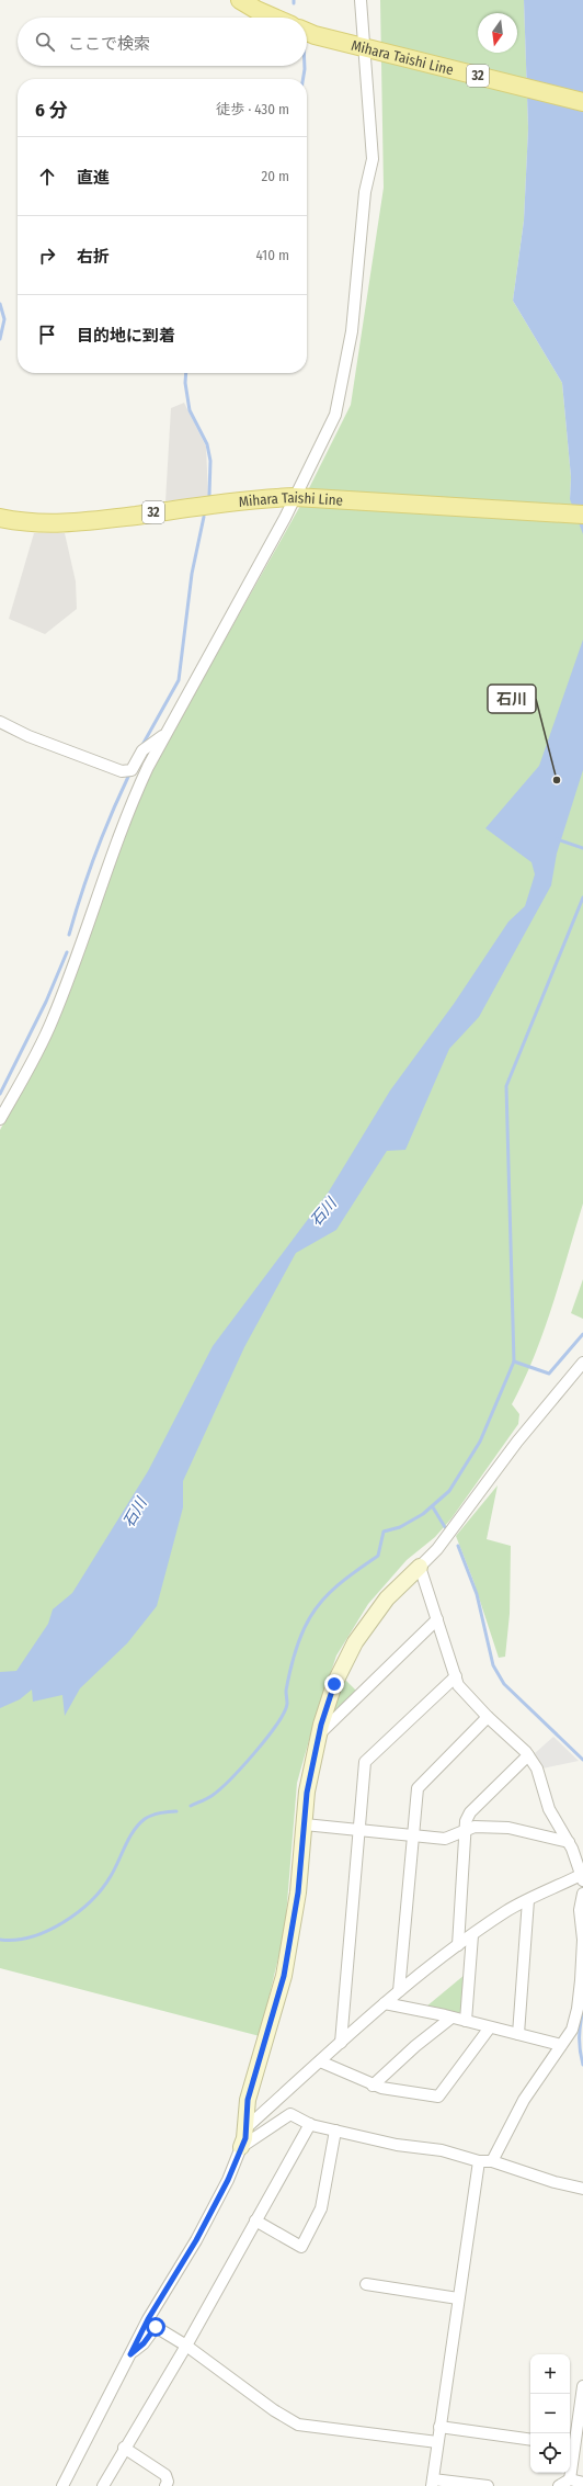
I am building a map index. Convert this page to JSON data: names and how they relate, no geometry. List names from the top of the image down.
{
  "streets": {
    "main road": ["Mihara Taishi Line", "32"]
  },
  "water": ["石川"],
  "places": ["石川"],
  "north": "bottom",
  "page": {
    "search": "ここで検索",
    "heading": ["6 分", "徒歩 · 430 m"],
    "list": [
      ["直進", "20 m"],
      ["右折", "410 m"],
      "目的地に到着"
    ],
    "map_buttons": ["+", "−"]
  }
}
